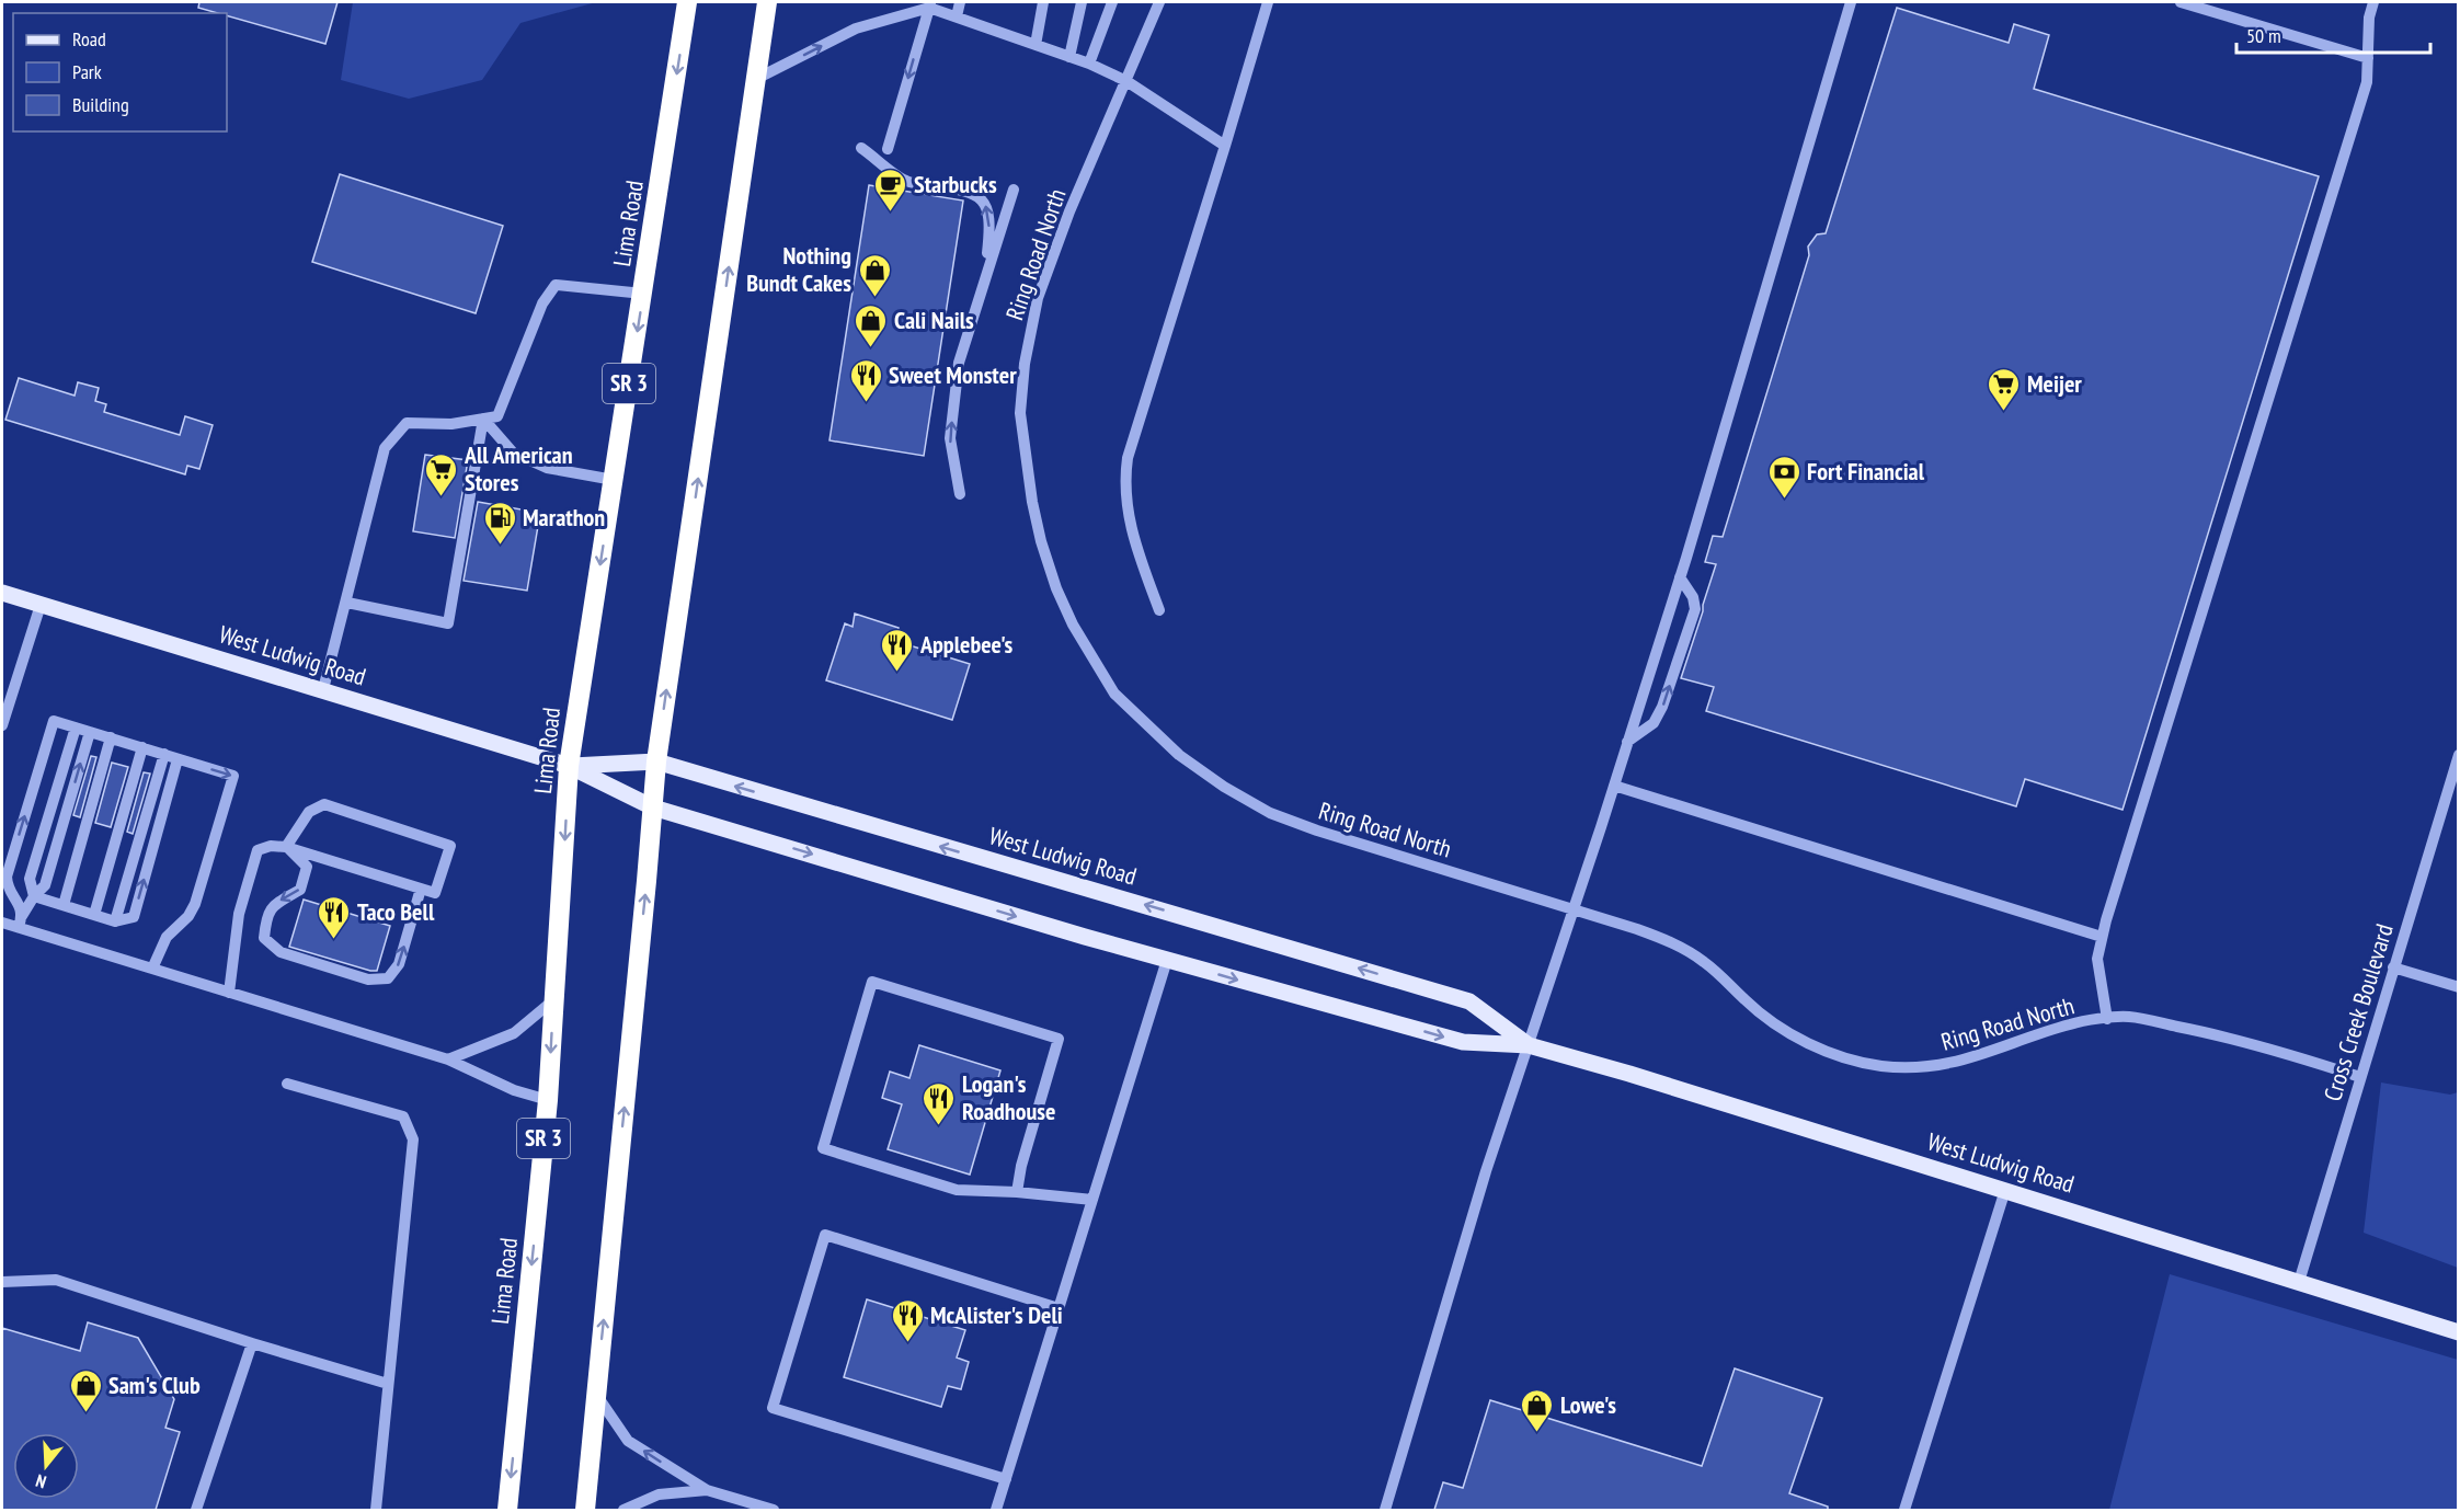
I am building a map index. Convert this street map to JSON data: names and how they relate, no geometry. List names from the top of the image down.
{
  "streets": {
    "highway": ["Lima Road", "SR 3"],
    "main road": ["West Ludwig Road"],
    "street": ["Ring Road North", "Cross Creek Boulevard"]
  },
  "crossings": [
    ["Lima Road", "West Ludwig Road"],
    ["Ring Road North", "Cross Creek Boulevard"],
    ["West Ludwig Road", "Cross Creek Boulevard"]
  ],
  "places": {
    "cafe": ["Starbucks"],
    "shop": [
      "Nothing Bundt Cakes",
      "Cali Nails",
      "Sam's Club",
      "Lowe's"
    ],
    "restaurant": [
      "Sweet Monster",
      "Applebee's",
      "Taco Bell",
      "Logan's Roadhouse",
      "McAlister's Deli"
    ],
    "supermarket": ["Meijer", "All American Stores"],
    "bank": ["Fort Financial"],
    "fuel station": ["Marathon"]
  },
  "legend": ["Road", "Park", "Building"],
  "scale_bar": "50 m",
  "north": "bottom"
}
